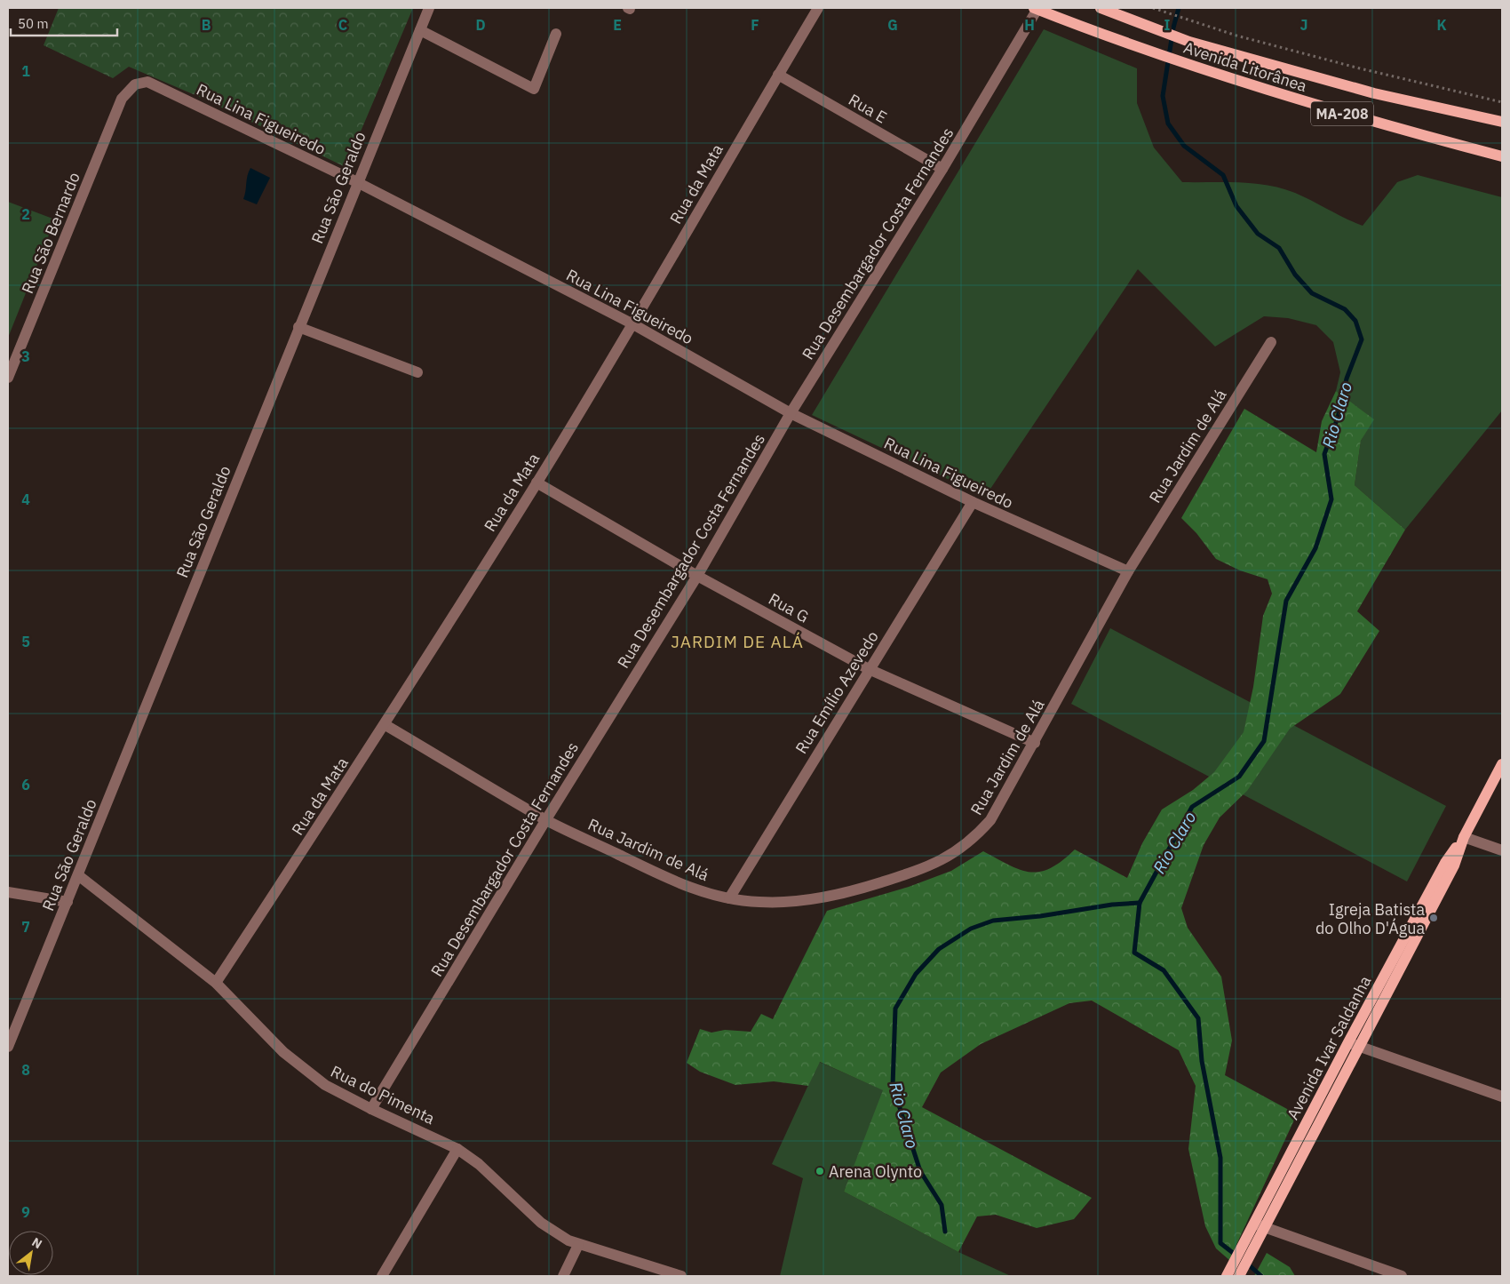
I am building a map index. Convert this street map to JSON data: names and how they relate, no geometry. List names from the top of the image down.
{
  "streets": {
    "main road": ["Avenida Litorânea", "MA-208", "Avenida Ivar Saldanha"],
    "street": [
      "Rua E",
      "Rua Lina Figueiredo",
      "Rua da Mata",
      "Rua São Geraldo",
      "Rua São Bernardo",
      "Rua Desembargador Costa Fernandes",
      "Rua Jardim de Alá",
      "Rua G",
      "Rua Emílio Azevedo",
      "Rua do Pimenta"
    ]
  },
  "crossings": [
    ["Avenida Litorânea", "Rua Desembargador Costa Fernandes"],
    ["Rua E", "Rua da Mata"],
    ["Rua E", "Rua Desembargador Costa Fernandes"],
    ["Rua Lina Figueiredo", "Rua da Mata"],
    ["Rua Lina Figueiredo", "Rua São Geraldo"],
    ["Rua Lina Figueiredo", "Rua São Bernardo"],
    ["Rua Lina Figueiredo", "Rua Desembargador Costa Fernandes"],
    ["Rua Lina Figueiredo", "Rua Jardim de Alá"],
    ["Rua Lina Figueiredo", "Rua Emílio Azevedo"],
    ["Rua da Mata", "Rua Jardim de Alá"],
    ["Rua da Mata", "Rua G"],
    ["Rua da Mata", "Rua do Pimenta"],
    ["Rua São Geraldo", "Rua do Pimenta"],
    ["Rua Desembargador Costa Fernandes", "Rua Jardim de Alá"],
    ["Rua Desembargador Costa Fernandes", "Rua G"],
    ["Rua Desembargador Costa Fernandes", "Rua do Pimenta"],
    ["Rua Jardim de Alá", "Rua G"],
    ["Rua Jardim de Alá", "Rua Emílio Azevedo"],
    ["Rua G", "Rua Emílio Azevedo"]
  ],
  "districts": ["JARDIM DE ALÁ"],
  "water": ["Rio Claro"],
  "places": ["Igreja Batista do Olho D'Água", "Arena Olynto"],
  "scale_bar": "50 m",
  "north": "top right",
  "grid": {
    "columns": [
      "B",
      "C",
      "D",
      "E",
      "F",
      "G",
      "H",
      "I",
      "J",
      "K"
    ],
    "rows": [
      "1",
      "2",
      "3",
      "4",
      "5",
      "6",
      "7",
      "8",
      "9"
    ]
  }
}
